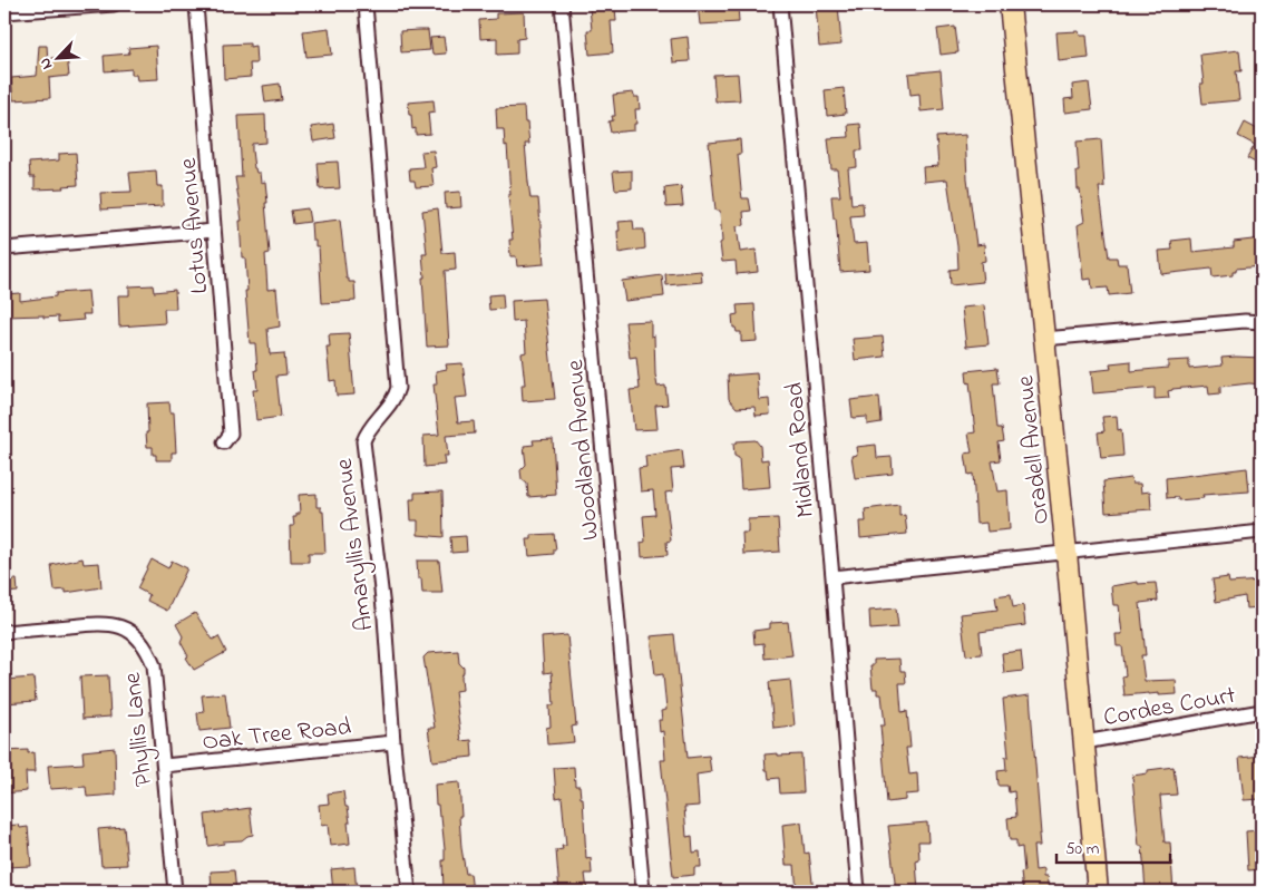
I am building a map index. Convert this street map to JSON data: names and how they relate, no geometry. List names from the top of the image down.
{
  "streets": {
    "main road": ["Oradell Avenue"],
    "street": [
      "Lotus Avenue",
      "Woodland Avenue",
      "Midland Road",
      "Amaryllis Avenue",
      "Cordes Court",
      "Phyllis Lane",
      "Oak Tree Road"
    ]
  },
  "crossings": [
    ["Oradell Avenue", "Cordes Court"],
    ["Amaryllis Avenue", "Oak Tree Road"],
    ["Phyllis Lane", "Oak Tree Road"]
  ],
  "scale_bar": "50 m",
  "north": "bottom left"
}
